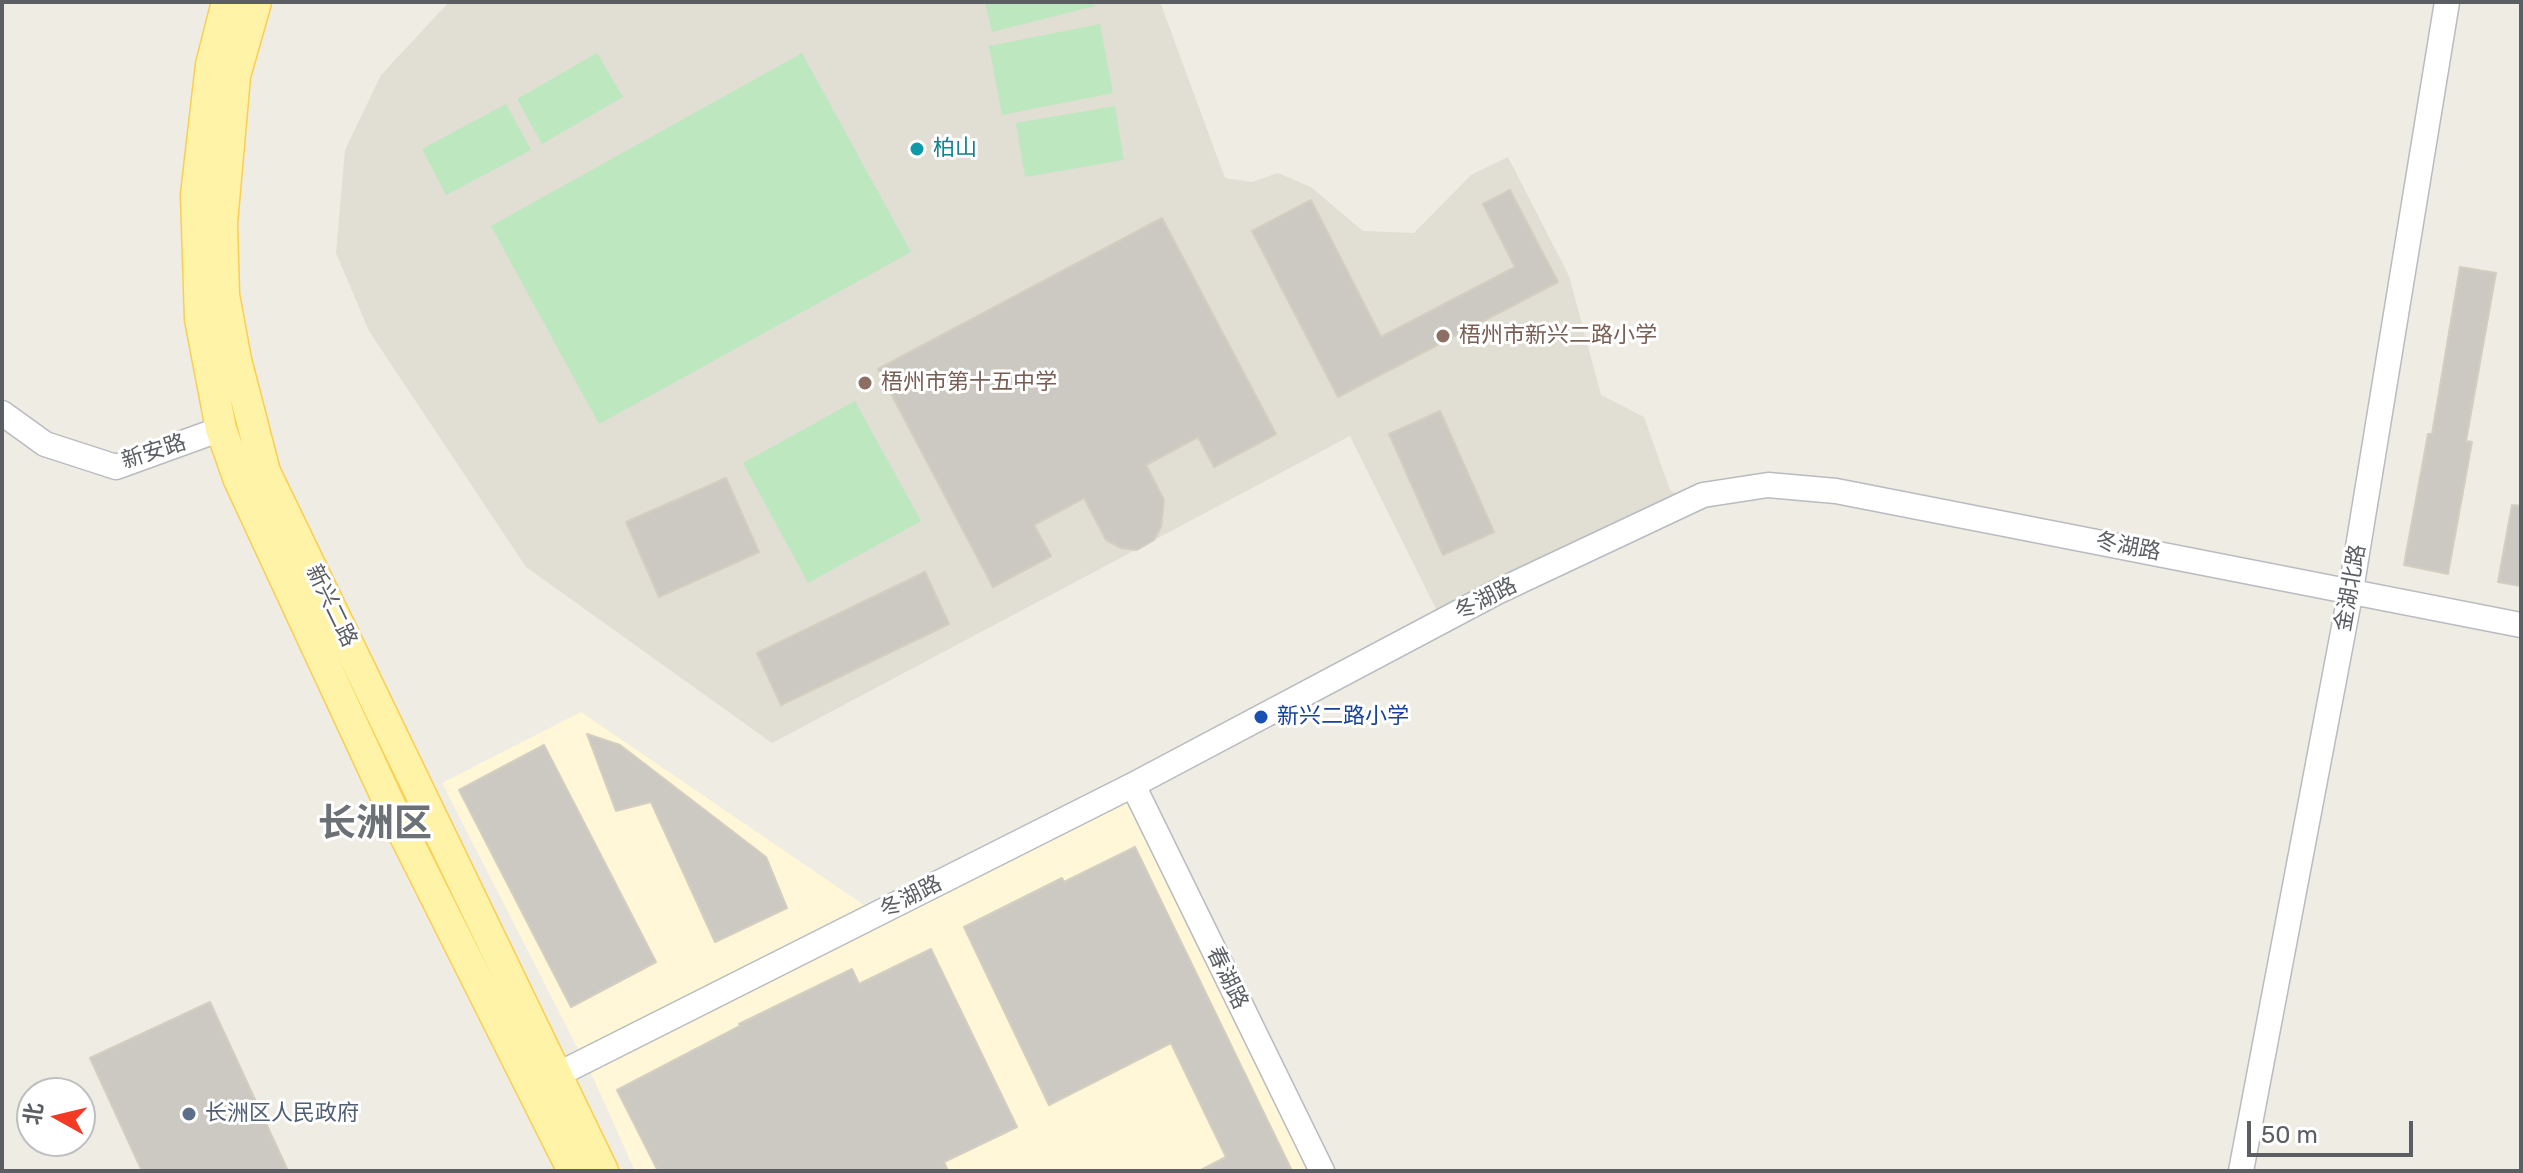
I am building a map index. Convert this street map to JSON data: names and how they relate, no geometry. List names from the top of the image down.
{
  "streets": {
    "main road": ["新兴二路"],
    "street": [
      "新安路",
      "冬湖路",
      "金湖北路",
      "春湖路"
    ]
  },
  "crossings": [
    ["新安路", "新兴二路"],
    ["冬湖路", "金湖北路"],
    ["冬湖路", "新兴二路"],
    ["冬湖路", "春湖路"]
  ],
  "districts": ["长洲区"],
  "places": [
    "柏山",
    "梧州市新兴二路小学",
    "梧州市第十五中学",
    "新兴二路小学",
    "长洲区人民政府"
  ],
  "scale_bar": "50 m",
  "north": "left"
}
